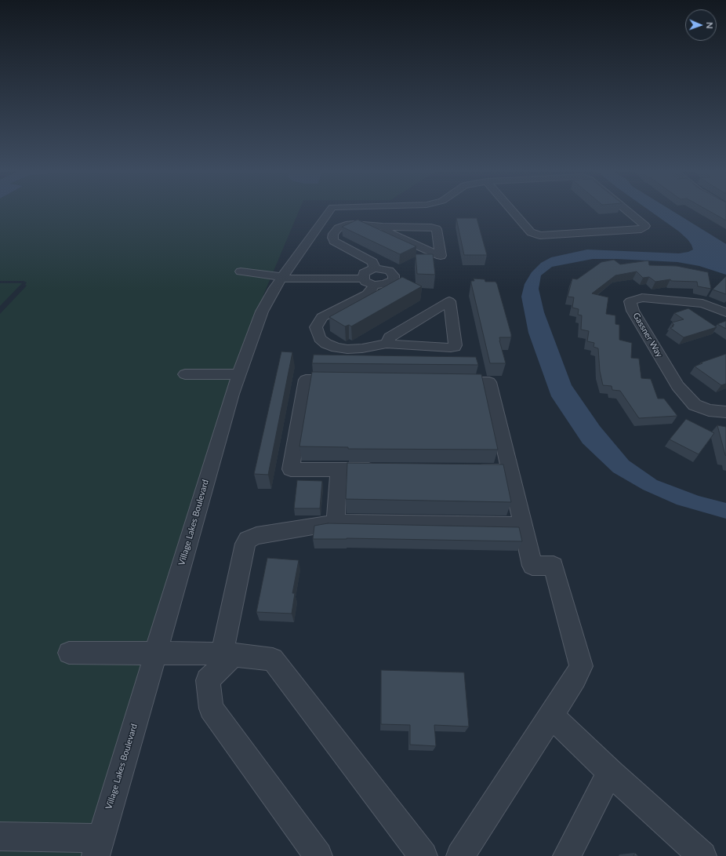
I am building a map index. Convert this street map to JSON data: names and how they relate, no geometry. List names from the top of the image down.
{
  "streets": {
    "street": ["Gassner Way", "Village Lakes Boulevard"]
  },
  "north": "right"
}
